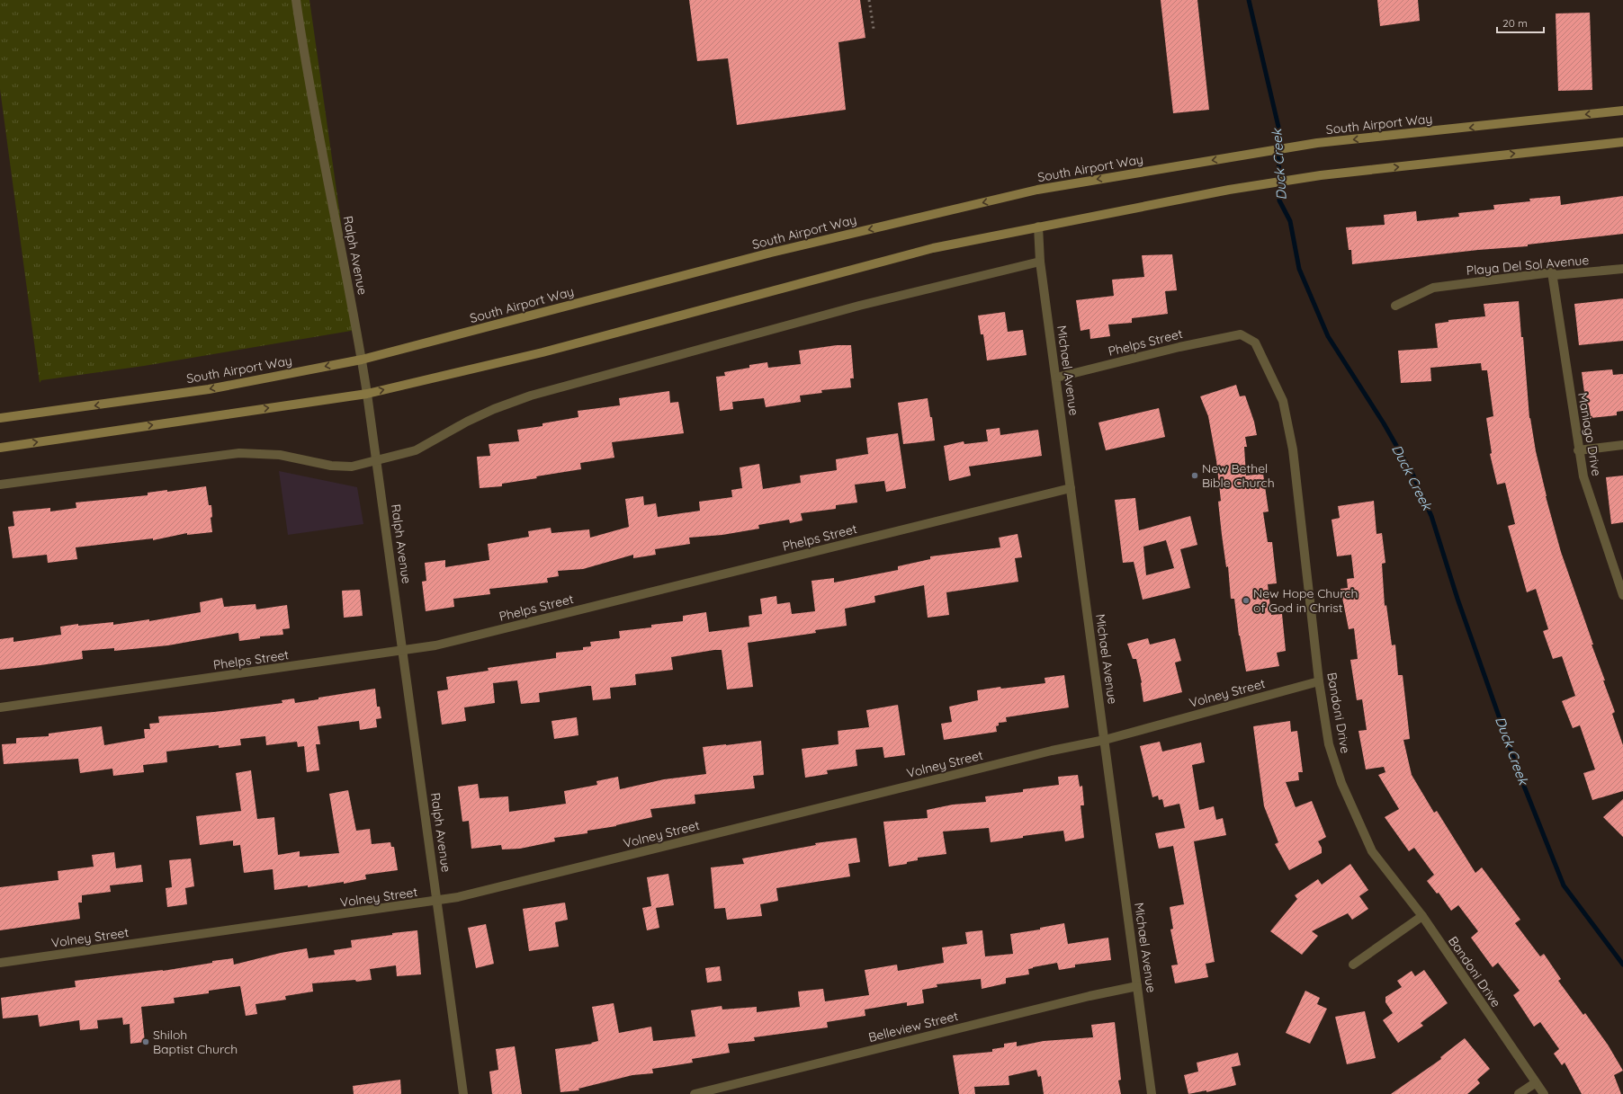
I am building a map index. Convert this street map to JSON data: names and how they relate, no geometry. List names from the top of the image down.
{
  "streets": {
    "main road": ["South Airport Way"],
    "street": [
      "Ralph Avenue",
      "Playa Del Sol Avenue",
      "Phelps Street",
      "Michael Avenue",
      "Maniago Drive",
      "Volney Street",
      "Bandoni Drive",
      "Belleview Street"
    ]
  },
  "crossings": [
    ["South Airport Way", "Ralph Avenue"],
    ["Ralph Avenue", "Phelps Street"],
    ["Ralph Avenue", "Volney Street"],
    ["Playa Del Sol Avenue", "Maniago Drive"],
    ["Phelps Street", "Michael Avenue"],
    ["Phelps Street", "Bandoni Drive"],
    ["Michael Avenue", "Volney Street"],
    ["Michael Avenue", "Belleview Street"],
    ["Volney Street", "Bandoni Drive"]
  ],
  "water": ["Duck Creek"],
  "places": ["New Bethel Bible Church", "New Hope Church of God in Christ", "Shiloh Baptist Church"],
  "scale_bar": "20 m"
}
